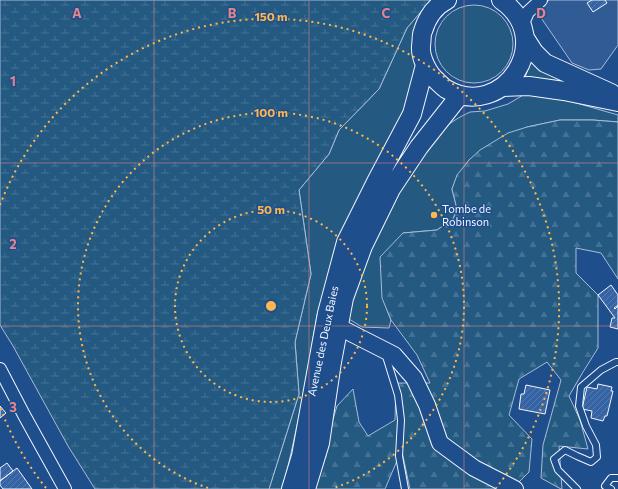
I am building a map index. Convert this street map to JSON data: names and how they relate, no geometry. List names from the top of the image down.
{
  "streets": {
    "main road": ["Avenue des Deux Baies"]
  },
  "places": ["Tombe de Robinson"],
  "grid": {
    "columns": [
      "A",
      "B",
      "C",
      "D"
    ],
    "rows": ["1", "2", "3"]
  },
  "rings": ["150 m", "100 m", "50 m"]
}
